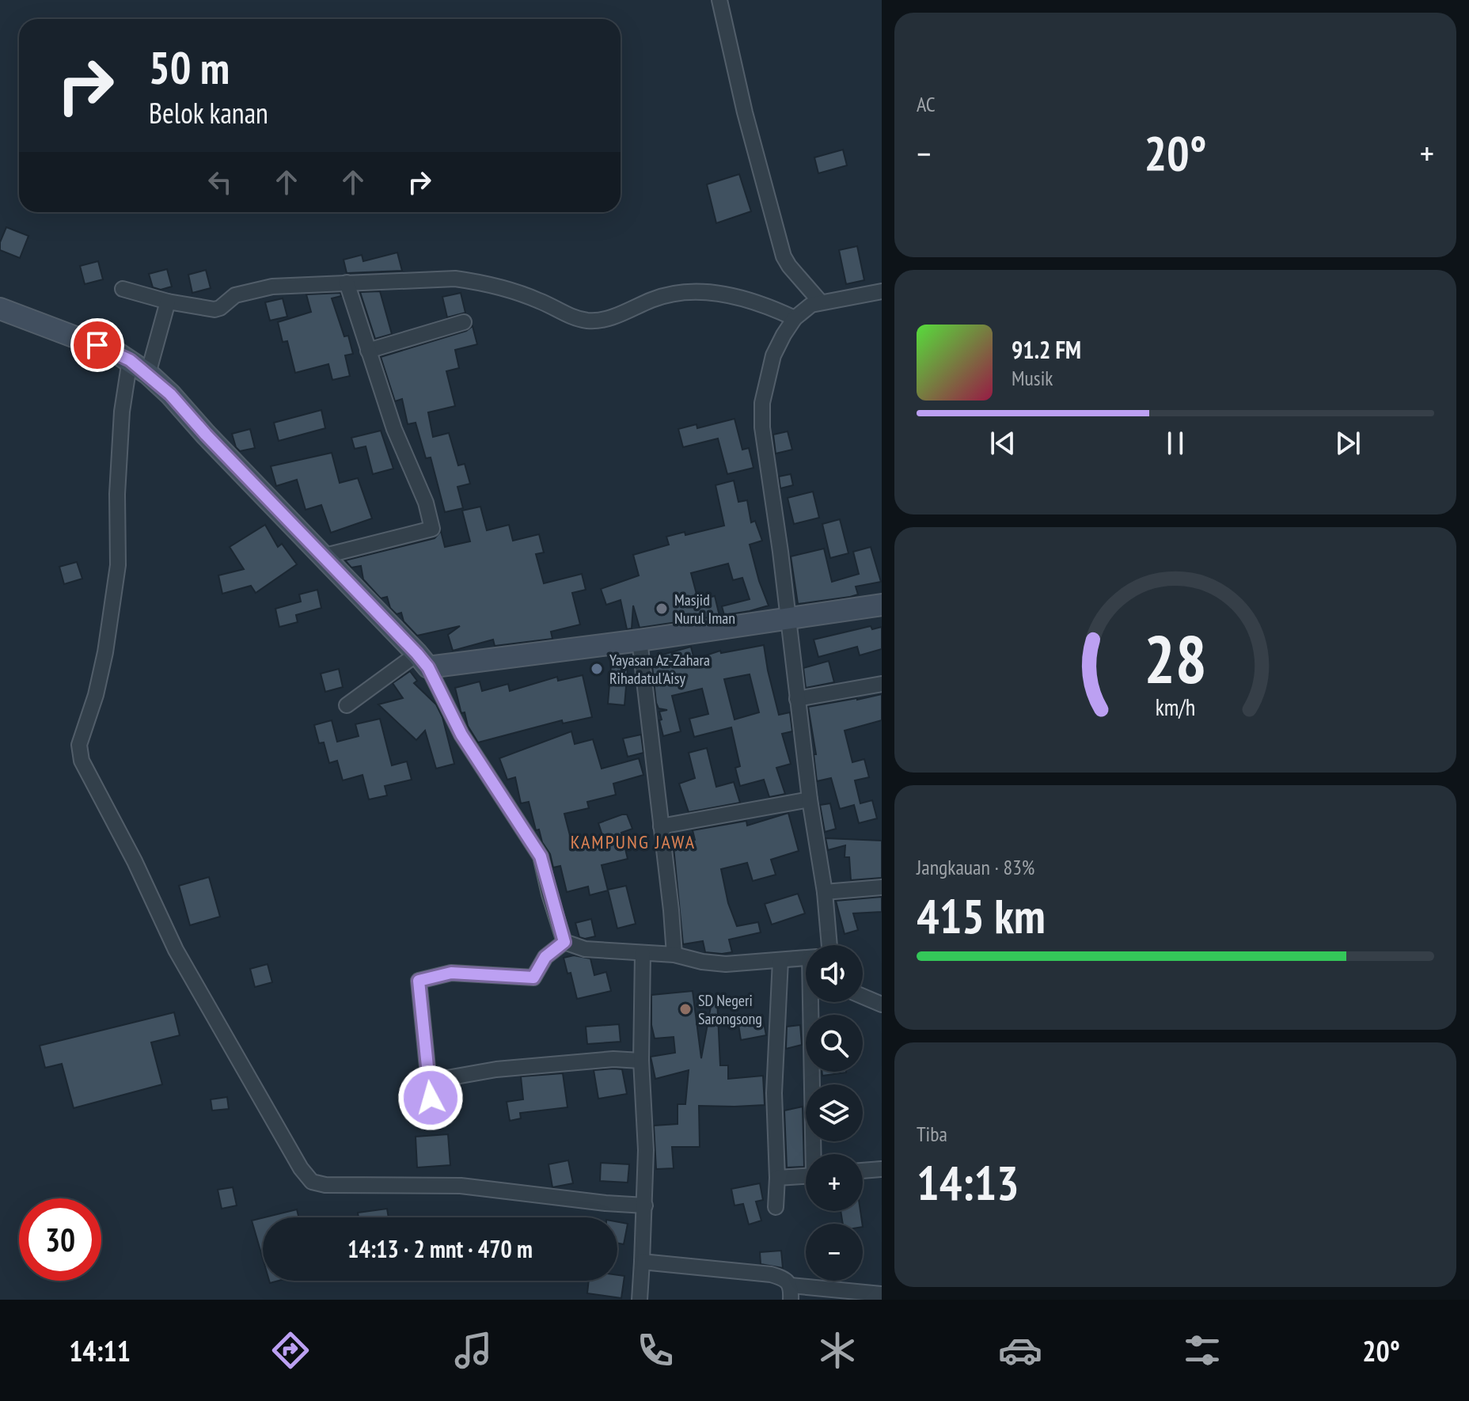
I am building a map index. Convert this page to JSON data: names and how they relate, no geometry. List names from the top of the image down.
{
  "districts": ["KAMPUNG JAWA"],
  "places": ["Masjid Nurul Iman", "Yayasan Az-Zahara Rihadatul'Aisy", "SD Negeri Sarongsong"],
  "page": {
    "tile": [
      "AC",
      ["Jangkauan · 83%", "415 km"],
      ["Tiba", "14:13"]
    ],
    "turn": ["50 m", "Belok kanan"],
    "heat": ["−", "20°", "+"],
    "song": ["91.2 FM", "Musik"],
    "map_buttons": ["+", "−"],
    "limit": "30",
    "trip": "14:13 · 2 mnt · 470 m",
    "tabs": ["14:11", "20°"],
    "gauge": ["28", "km/h"]
  }
}
